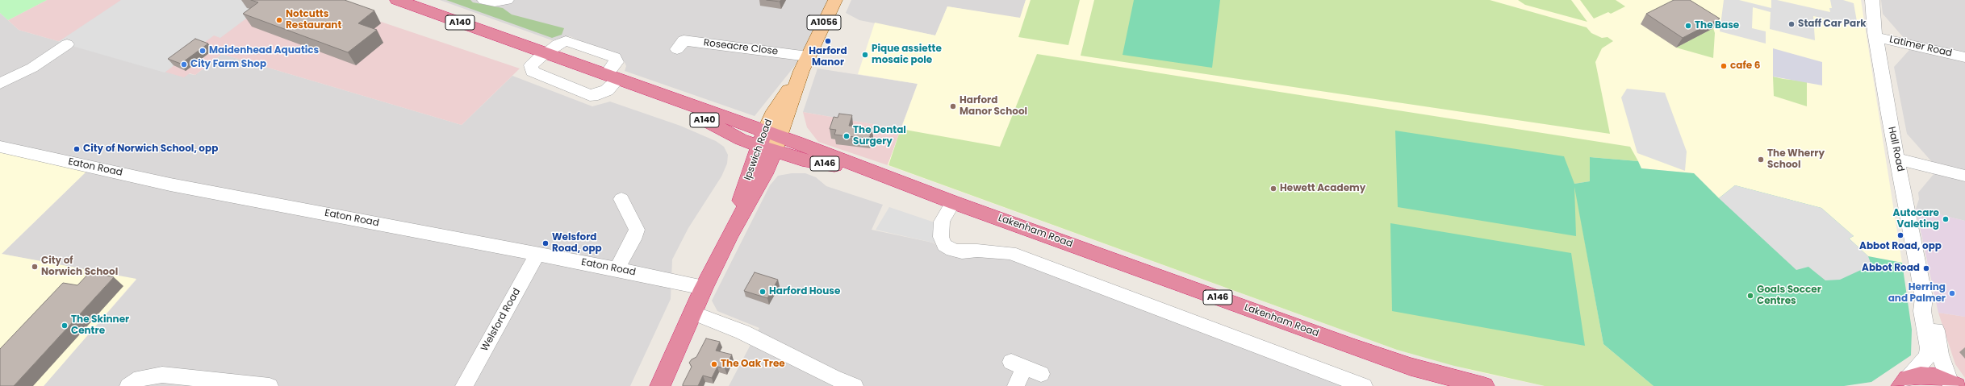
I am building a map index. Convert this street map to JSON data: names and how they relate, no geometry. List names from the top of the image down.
{
  "streets": {
    "highway": [
      "A140",
      "Hall Road",
      "Ipswich Road",
      "A146",
      "Lakenham Road"
    ],
    "main road": ["A1056"],
    "street": [
      "Latimer Road",
      "Roseacre Close",
      "Eaton Road",
      "Welsford Road"
    ]
  },
  "crossings": [
    ["A140", "Ipswich Road"],
    ["A140", "Lakenham Road"],
    ["Latimer Road", "Hall Road"],
    ["Roseacre Close", "Ipswich Road"],
    ["Ipswich Road", "Eaton Road"],
    ["Ipswich Road", "Lakenham Road"],
    ["Eaton Road", "Welsford Road"]
  ],
  "places": [
    "Notcutts Restaurant",
    "Staff Car Park",
    "The Base",
    "Harford Manor",
    "Maidenhead Aquatics",
    "Pique assiette mosaic pole",
    "City Farm Shop",
    "cafe 6",
    "Harford Manor School",
    "The Dental Surgery",
    "City of Norwich School, opp",
    "The Wherry School",
    "Hewett Academy",
    "Autocare Valeting",
    "Abbot Road, opp",
    "Welsford Road, opp",
    "City of Norwich School",
    "Abbot Road",
    "Harford House",
    "Herring and Palmer",
    "Goals Soccer Centres",
    "The Skinner Centre",
    "The Oak Tree"
  ]
}
